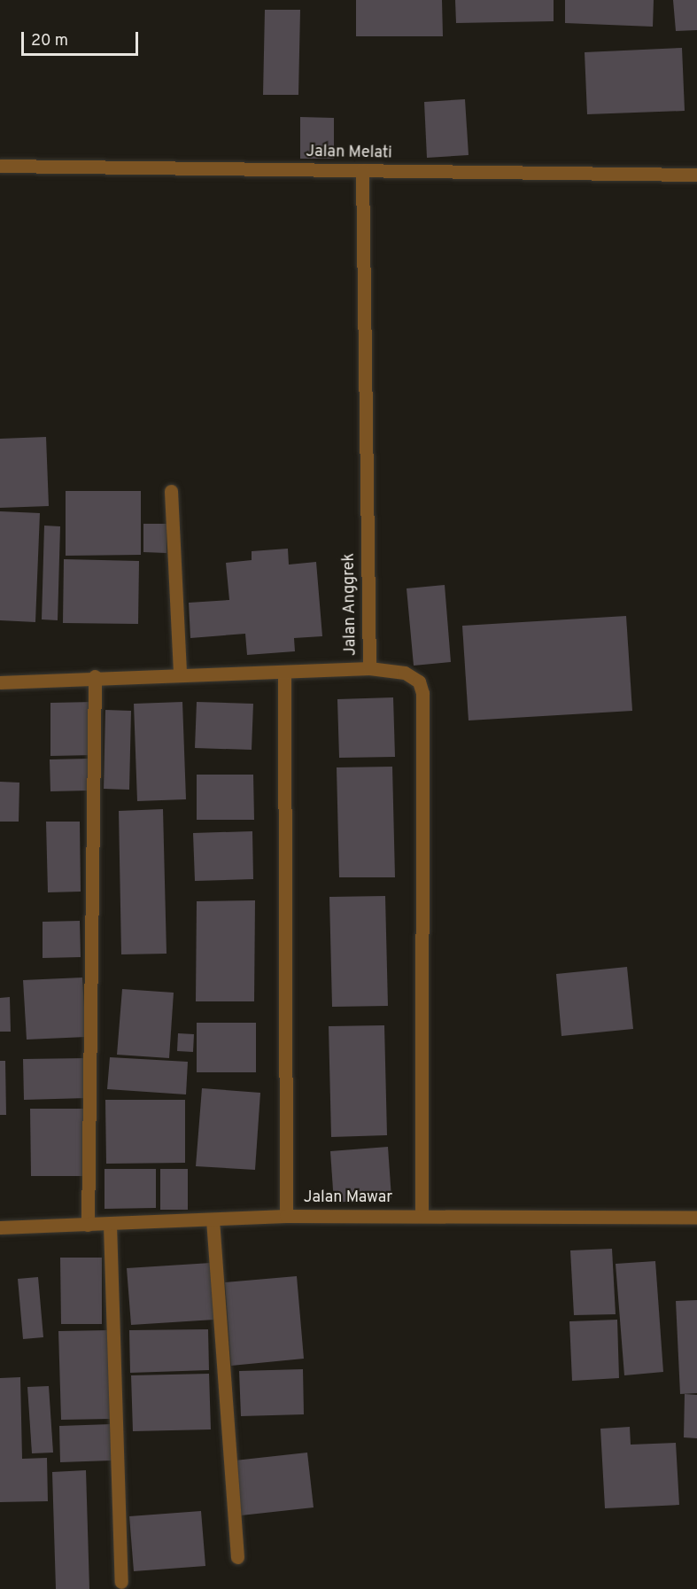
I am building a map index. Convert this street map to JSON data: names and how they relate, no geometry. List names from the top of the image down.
{
  "streets": {
    "street": ["Jalan Melati", "Jalan Anggrek", "Jalan Mawar"]
  },
  "crossings": [
    ["Jalan Melati", "Jalan Anggrek"]
  ],
  "scale_bar": "20 m"
}
